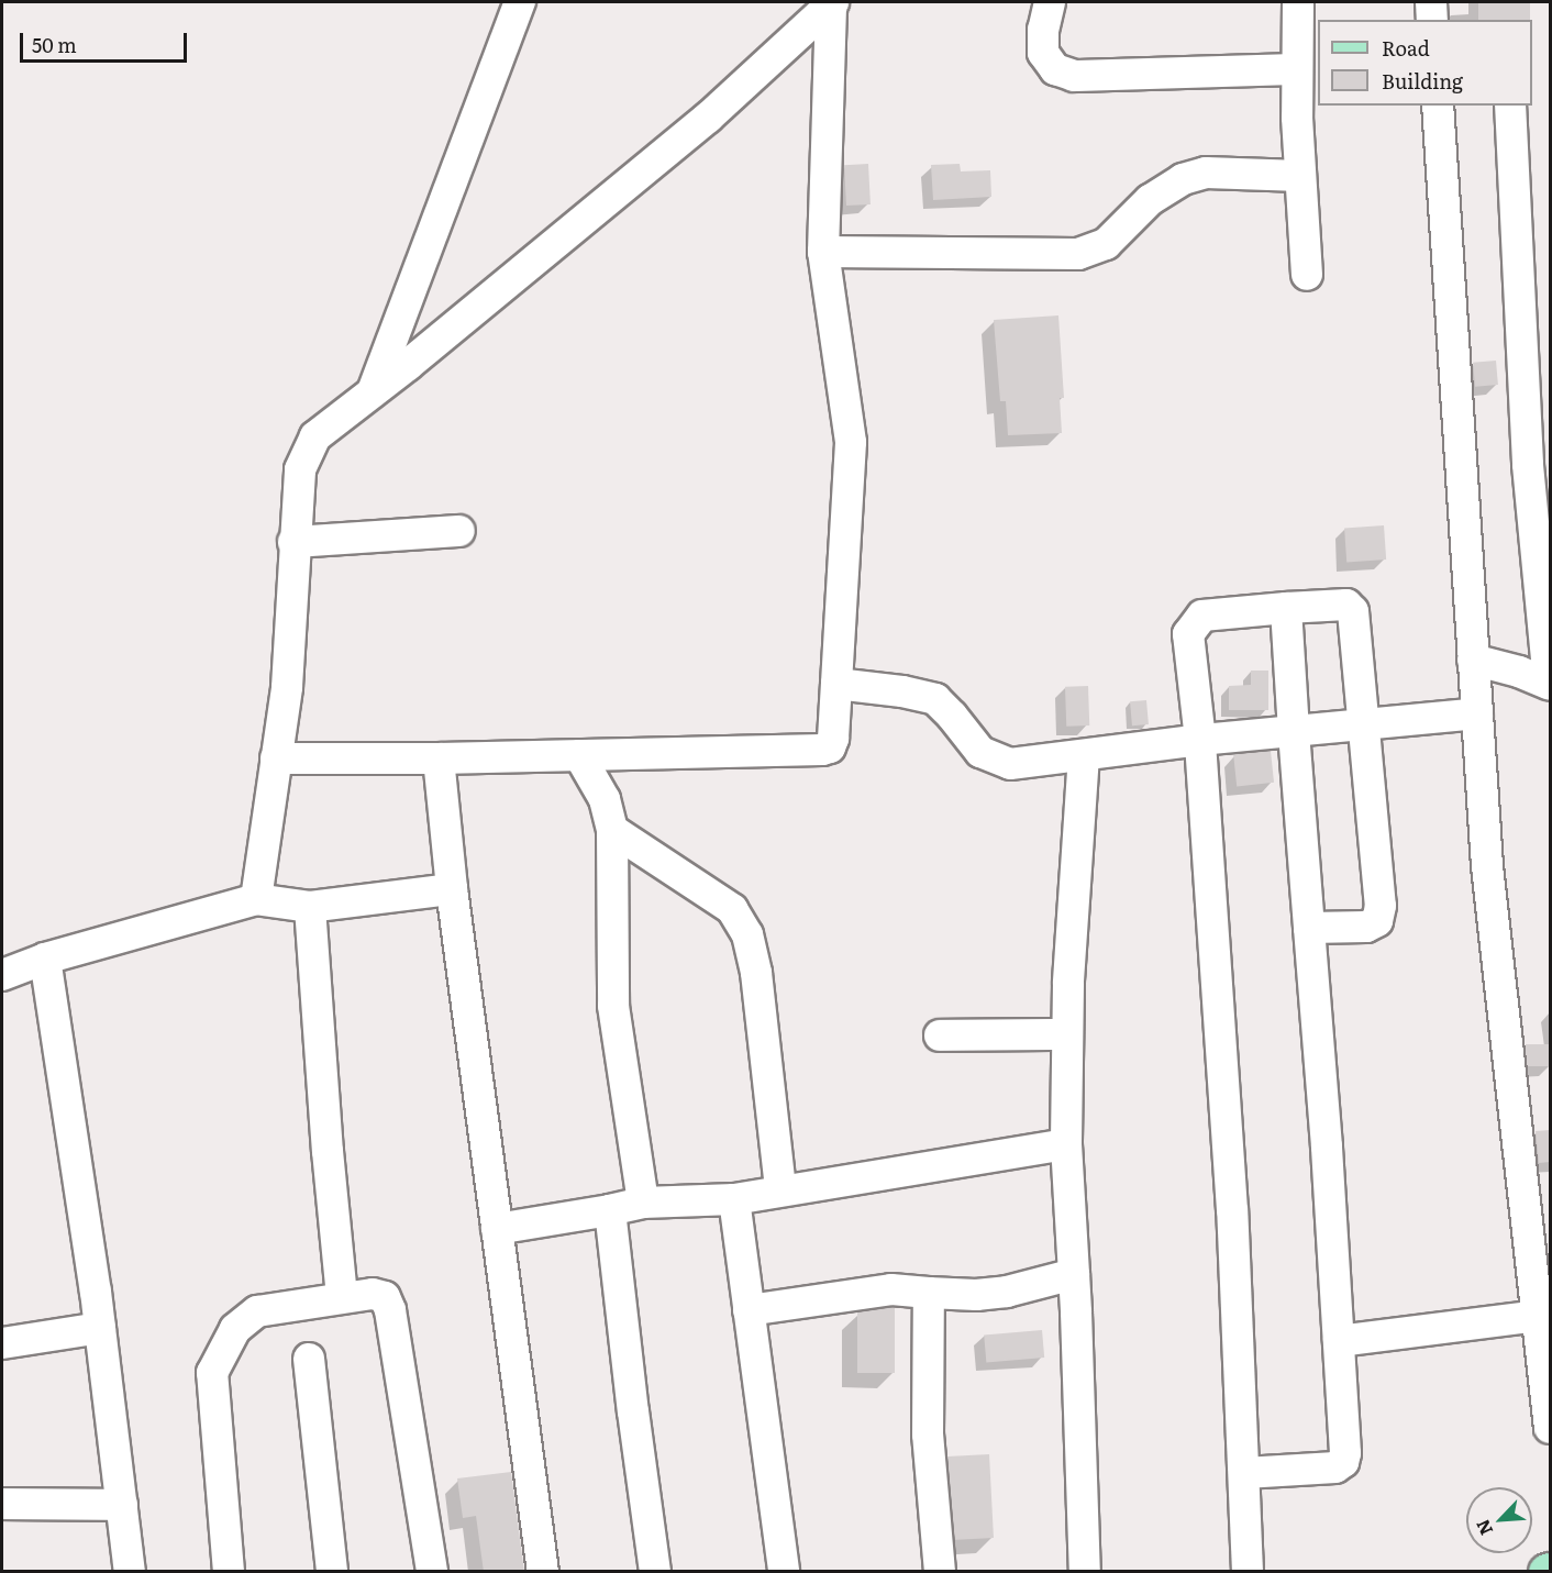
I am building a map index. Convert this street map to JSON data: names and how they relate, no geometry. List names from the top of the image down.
{
  "legend": ["Road", "Building"],
  "scale_bar": "50 m",
  "north": "bottom left"
}
